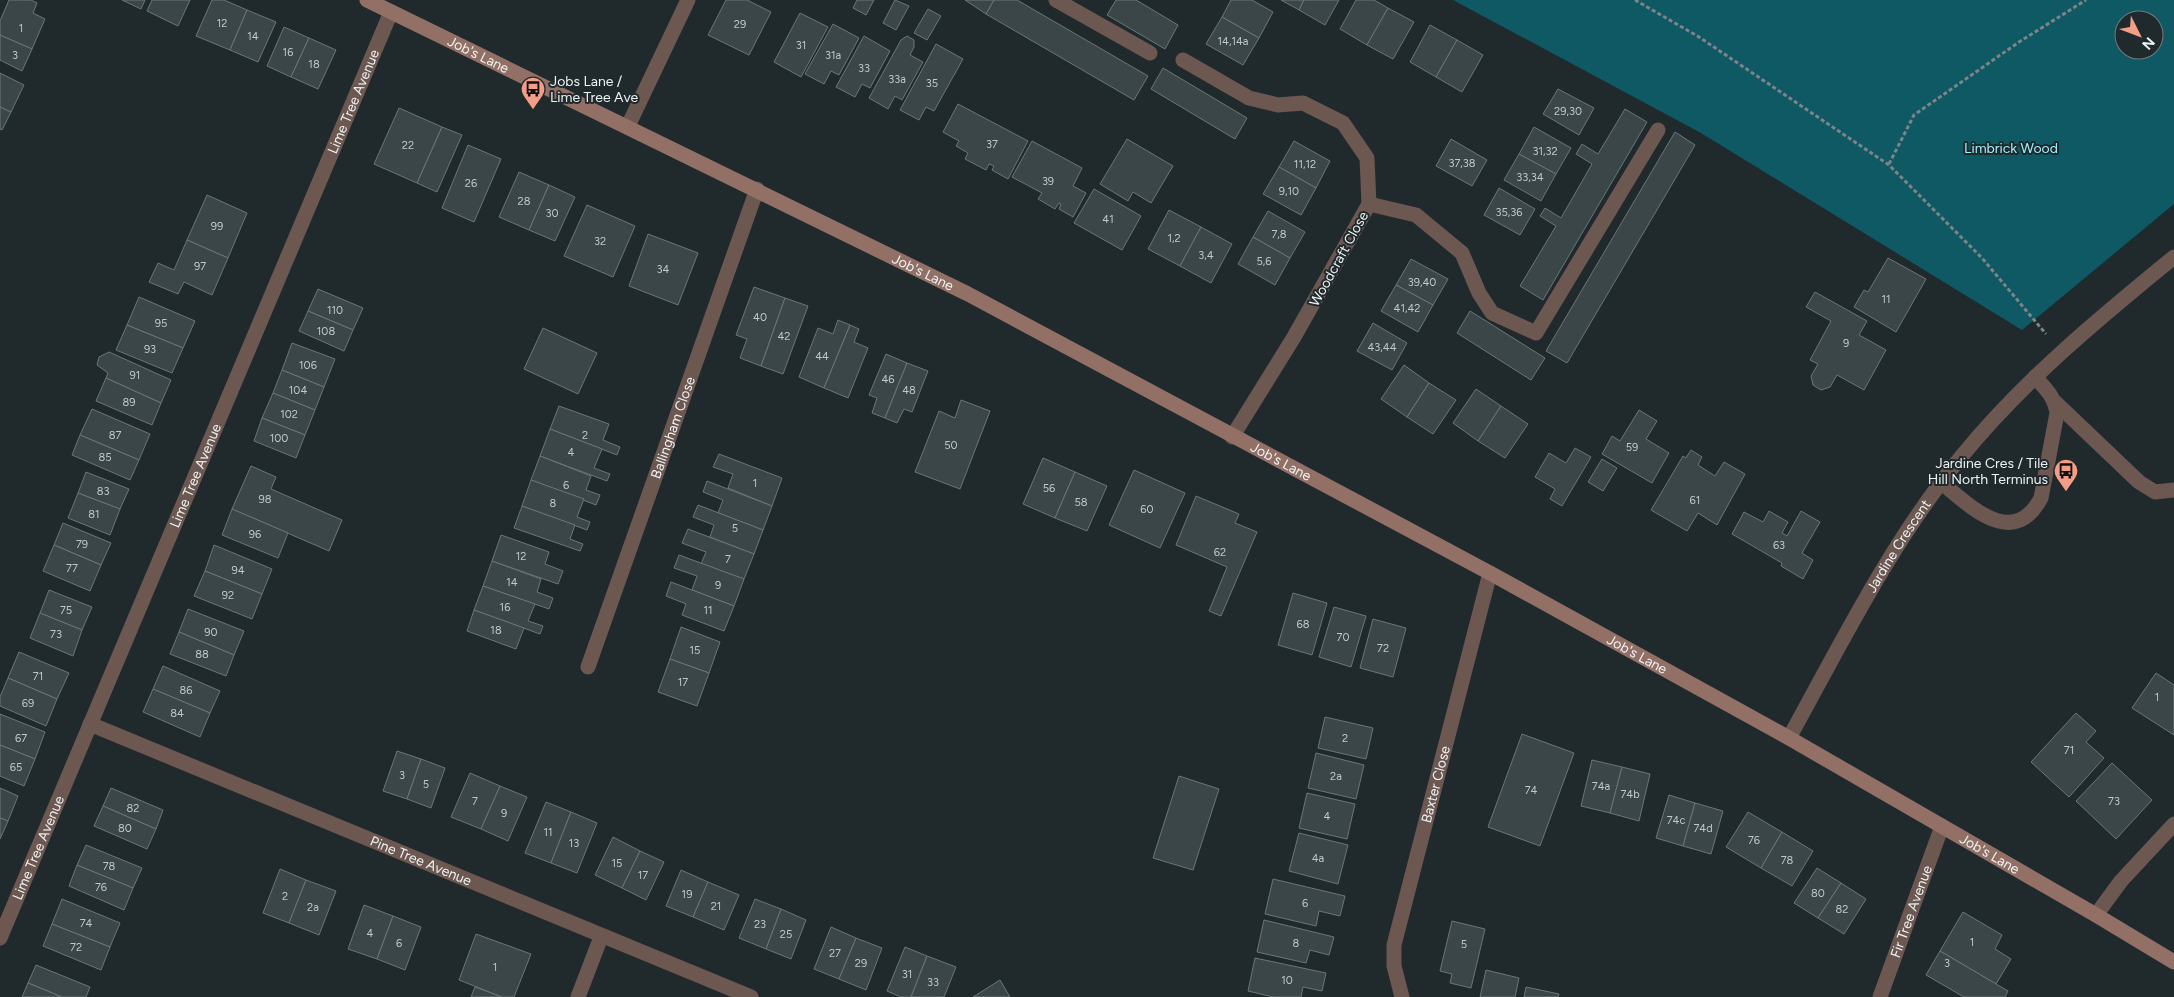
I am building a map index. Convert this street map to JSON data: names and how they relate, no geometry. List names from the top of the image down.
{
  "streets": {
    "street": [
      "Job's Lane",
      "Lime Tree Avenue",
      "Woodcraft Close",
      "Ballingham Close",
      "Jardine Crescent",
      "Baxter Close",
      "Pine Tree Avenue",
      "Fir Tree Avenue"
    ]
  },
  "crossings": [
    ["Job's Lane", "Lime Tree Avenue"],
    ["Job's Lane", "Woodcraft Close"],
    ["Job's Lane", "Ballingham Close"],
    ["Job's Lane", "Jardine Crescent"],
    ["Job's Lane", "Baxter Close"],
    ["Job's Lane", "Fir Tree Avenue"],
    ["Lime Tree Avenue", "Pine Tree Avenue"]
  ],
  "parks": ["Limbrick Wood"],
  "places": {
    "bus stop": ["Jobs Lane / Lime Tree Ave", "Jardine Cres / Tile Hill North Terminus"]
  },
  "house_numbers": [
    "12",
    "29",
    "1",
    "14",
    "14,14a",
    "31",
    "16",
    "3",
    "31a",
    "18",
    "33",
    "33a",
    "35",
    "29,30",
    "37",
    "22",
    "31,32",
    "37,38",
    "11,12",
    "33,34",
    "39",
    "26",
    "9,10",
    "28",
    "35,36",
    "30",
    "41",
    "99",
    "7,8",
    "1,2",
    "32",
    "3,4",
    "5,6",
    "97",
    "34",
    "39,40",
    "11",
    "41,42",
    "110",
    "40",
    "95",
    "108",
    "42",
    "9",
    "43,44",
    "93",
    "44",
    "106",
    "91",
    "46",
    "104",
    "48",
    "89",
    "102",
    "87",
    "2",
    "100",
    "50",
    "59",
    "4",
    "85",
    "1",
    "6",
    "56",
    "83",
    "98",
    "61",
    "58",
    "8",
    "60",
    "81",
    "5",
    "96",
    "79",
    "63",
    "62",
    "12",
    "7",
    "77",
    "94",
    "14",
    "9",
    "92",
    "16",
    "75",
    "11",
    "68",
    "18",
    "90",
    "73",
    "70",
    "72",
    "15",
    "88",
    "71",
    "17",
    "86",
    "1",
    "69",
    "84",
    "67",
    "2",
    "71",
    "65",
    "3",
    "2a",
    "5",
    "74a",
    "74",
    "74b",
    "7",
    "73",
    "82",
    "9",
    "4",
    "74c",
    "80",
    "74d",
    "11",
    "76",
    "13",
    "4a",
    "78",
    "15",
    "78",
    "17",
    "76",
    "80",
    "19",
    "2",
    "6",
    "21",
    "2a",
    "82",
    "74",
    "23",
    "4",
    "25",
    "1",
    "6",
    "8",
    "5",
    "72",
    "27",
    "29",
    "3",
    "1",
    "31",
    "10",
    "33"
  ],
  "north": "bottom right"
}
